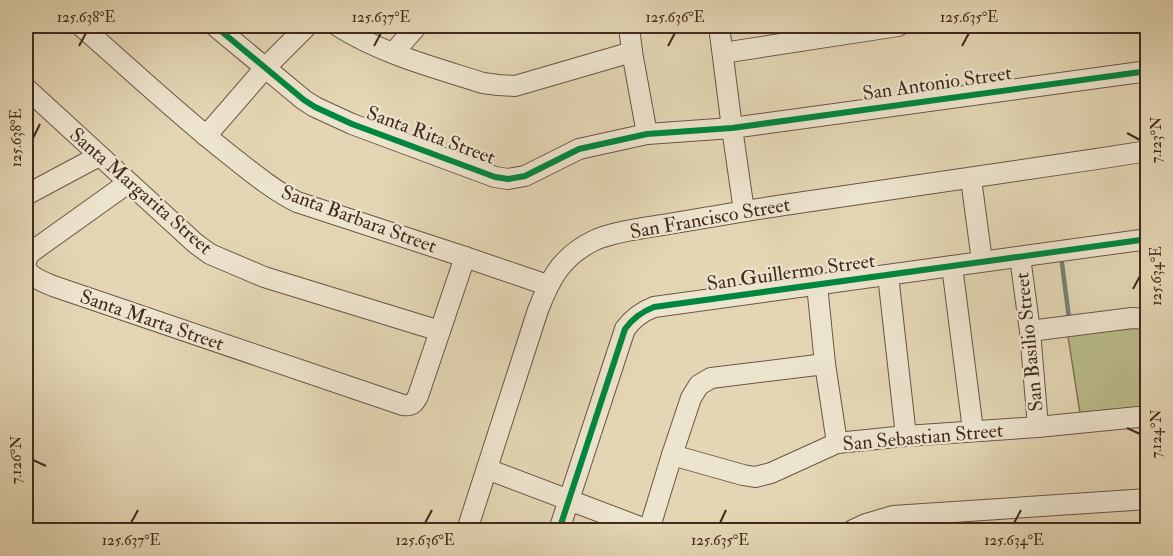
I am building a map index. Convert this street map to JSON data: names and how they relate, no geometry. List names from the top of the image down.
{
  "streets": {
    "street": [
      "San Antonio Street",
      "Santa Rita Street",
      "Santa Margarita Street",
      "San Francisco Street",
      "Santa Barbara Street",
      "San Guillermo Street",
      "Santa Marta Street",
      "San Basilio Street",
      "San Sebastian Street"
    ]
  },
  "crossings": [
    ["San Antonio Street", "Santa Rita Street"],
    ["Santa Margarita Street", "Santa Marta Street"],
    ["San Francisco Street", "Santa Barbara Street"],
    ["San Guillermo Street", "San Basilio Street"],
    ["San Basilio Street", "San Sebastian Street"]
  ],
  "coordinates": [
    "125.638°E",
    "125.637°E",
    "125.636°E",
    "125.635°E",
    "7.123°N",
    "125.634°E",
    "7.124°N",
    "7.126°N"
  ]
}
